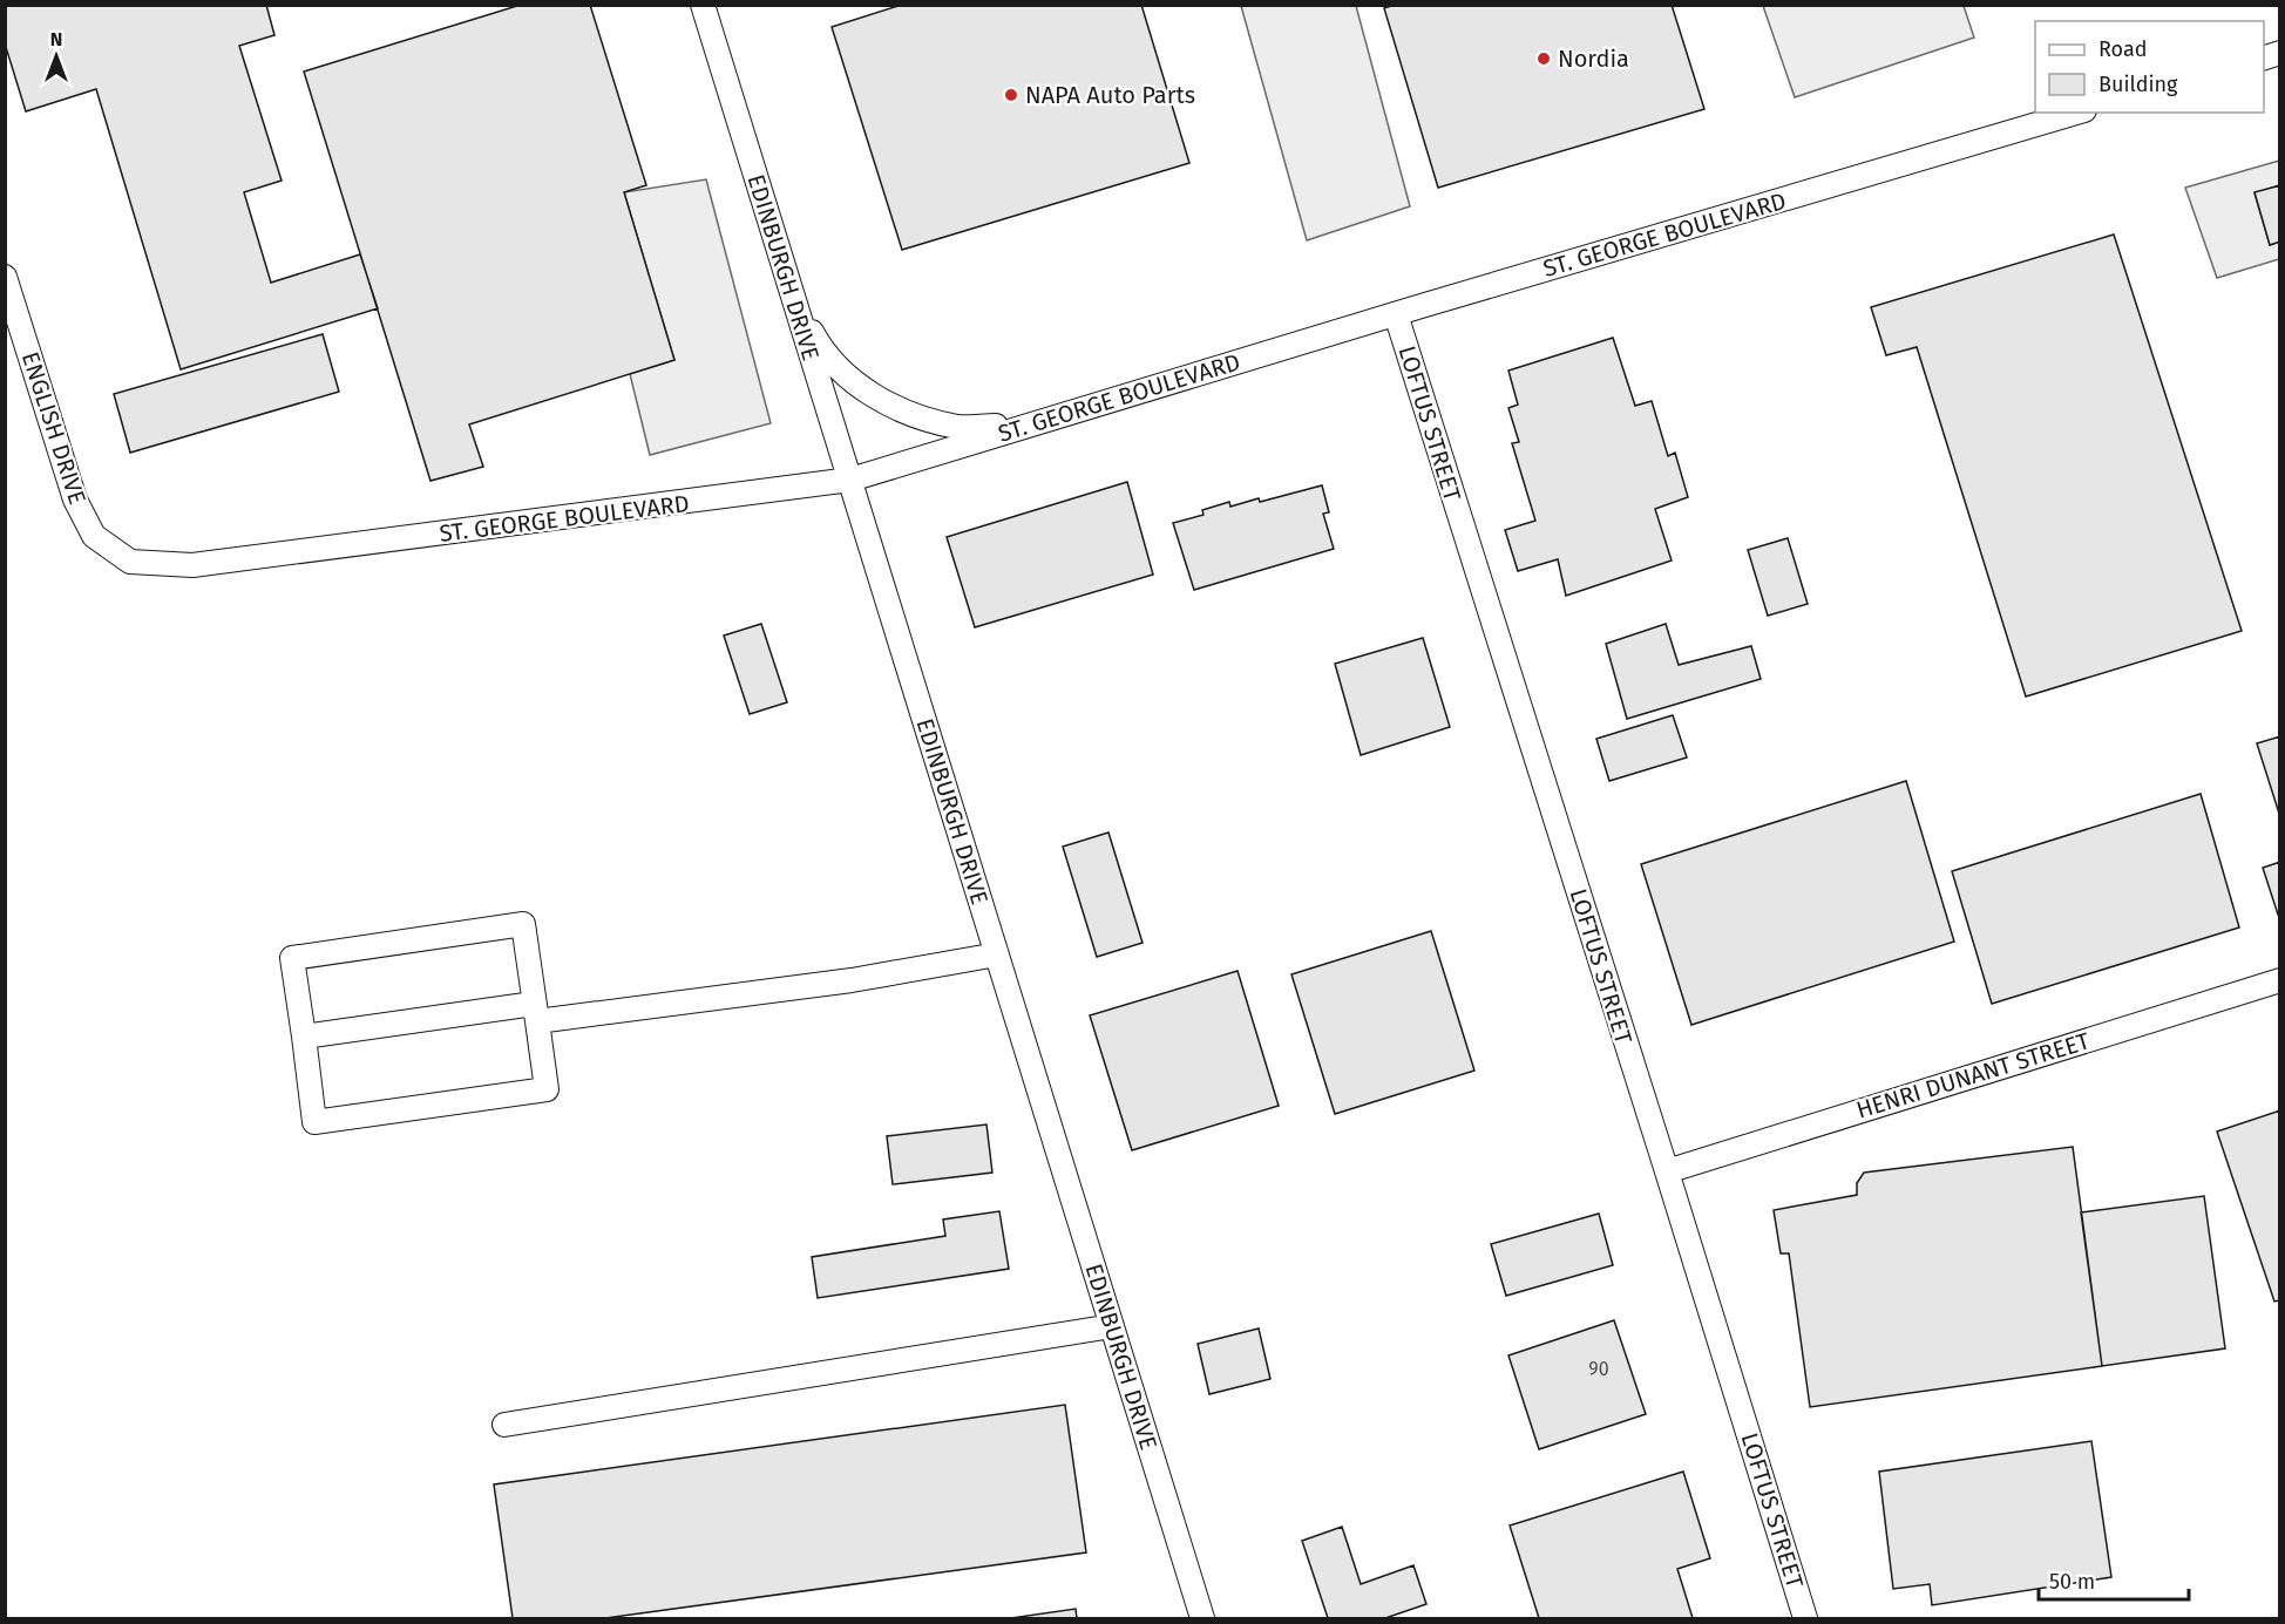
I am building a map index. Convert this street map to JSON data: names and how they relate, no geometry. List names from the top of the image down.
{
  "streets": {
    "street": [
      "ST. GEORGE BOULEVARD",
      "EDINBURGH DRIVE",
      "LOFTUS STREET",
      "ENGLISH DRIVE",
      "HENRI DUNANT STREET"
    ]
  },
  "crossings": [
    ["ST. GEORGE BOULEVARD", "EDINBURGH DRIVE"],
    ["ST. GEORGE BOULEVARD", "LOFTUS STREET"],
    ["ST. GEORGE BOULEVARD", "ENGLISH DRIVE"],
    ["LOFTUS STREET", "HENRI DUNANT STREET"]
  ],
  "places": ["Nordia", "NAPA Auto Parts"],
  "house_numbers": ["90"],
  "legend": ["Road", "Building"],
  "scale_bar": "50 m",
  "north": "top"
}
